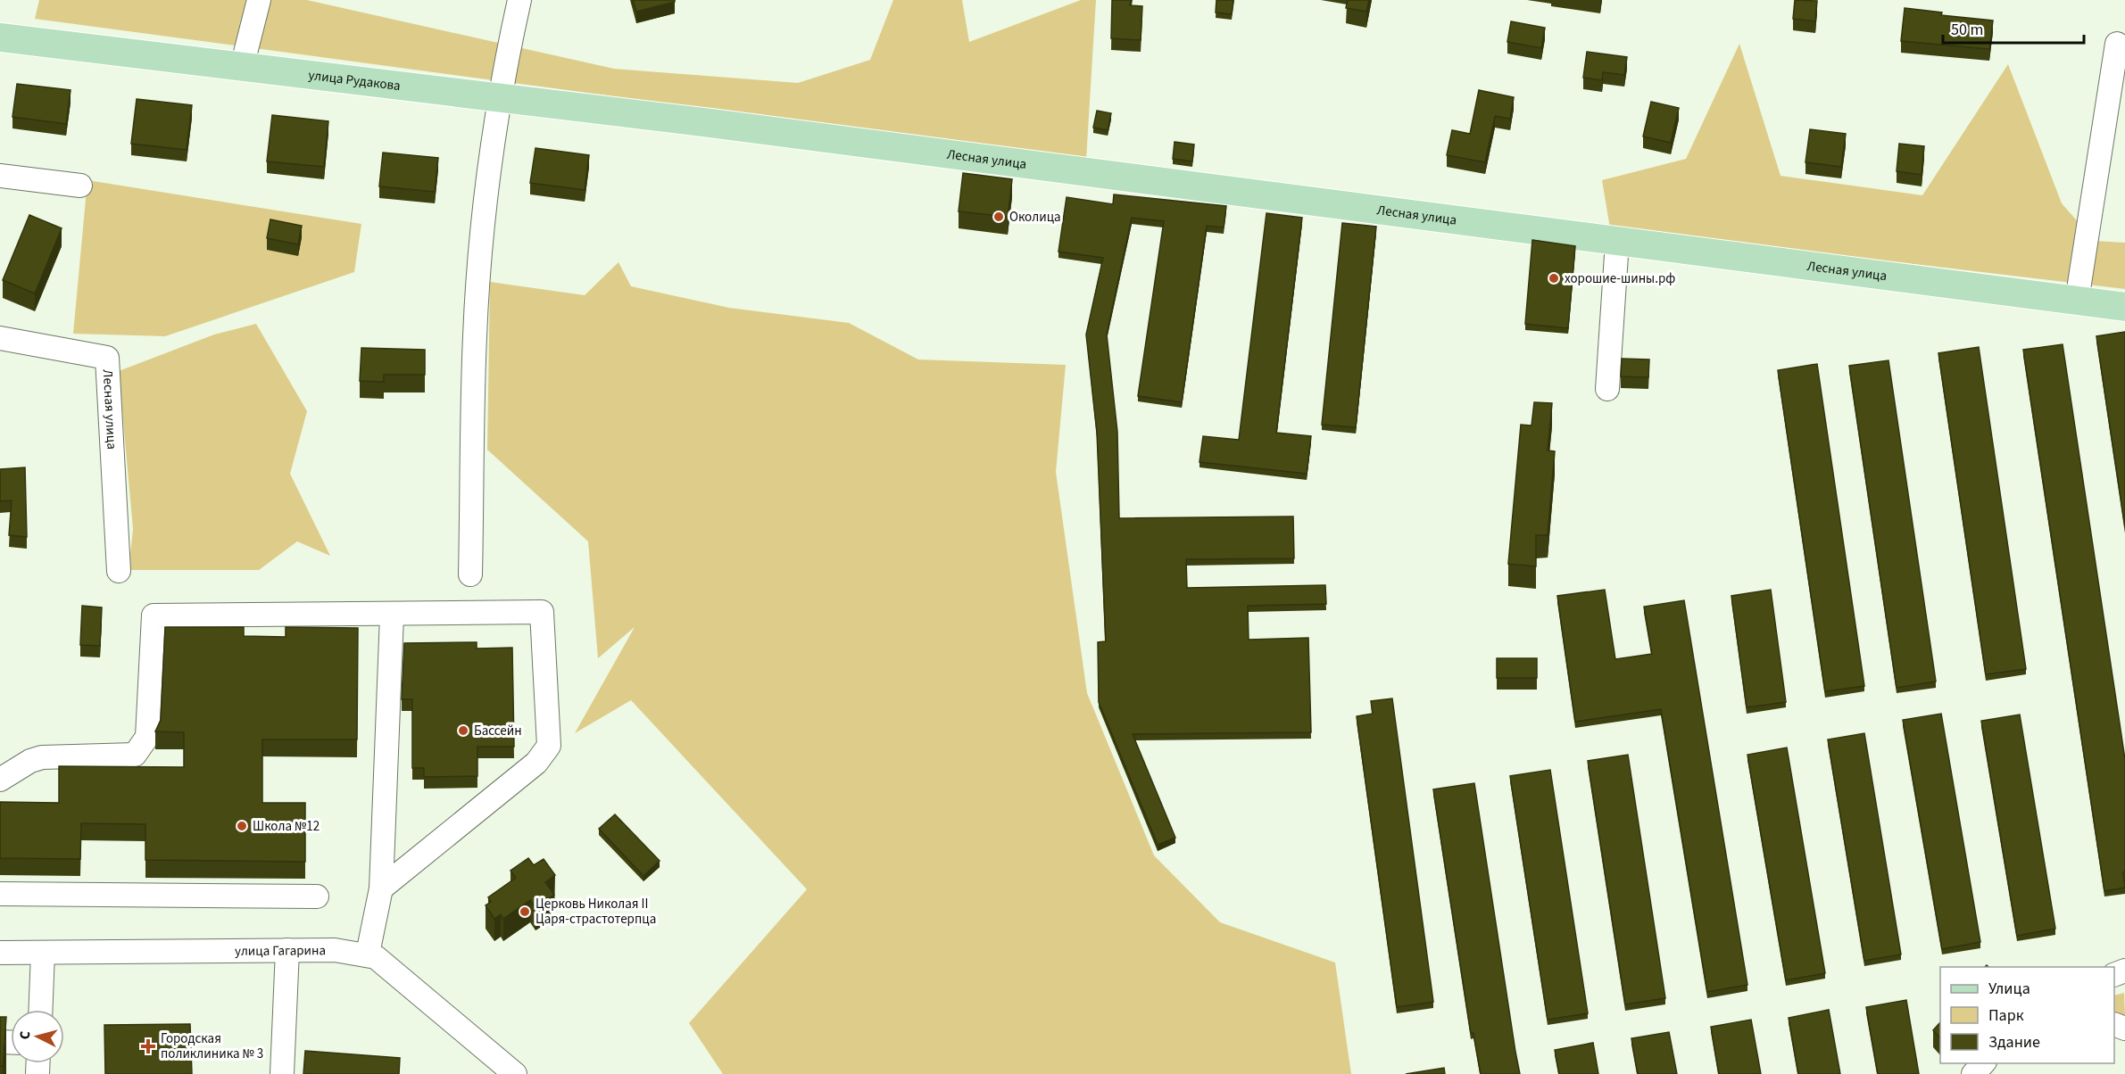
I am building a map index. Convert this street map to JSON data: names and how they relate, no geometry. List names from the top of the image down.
{
  "streets": {
    "main road": ["улица Рудакова", "Лесная улица"],
    "street": ["улица Гагарина"]
  },
  "crossings": [
    ["улица Рудакова", "Лесная улица"]
  ],
  "places": {
    "other": [
      "Околица",
      "хорошие-шины.рф",
      "Бассейн",
      "Школа №12",
      "Церковь Николая II Царя-страстотерпца"
    ],
    "health": ["Городская поликлиника № 3"]
  },
  "legend": ["Улица", "Парк", "Здание"],
  "scale_bar": "50 m",
  "north": "left"
}
